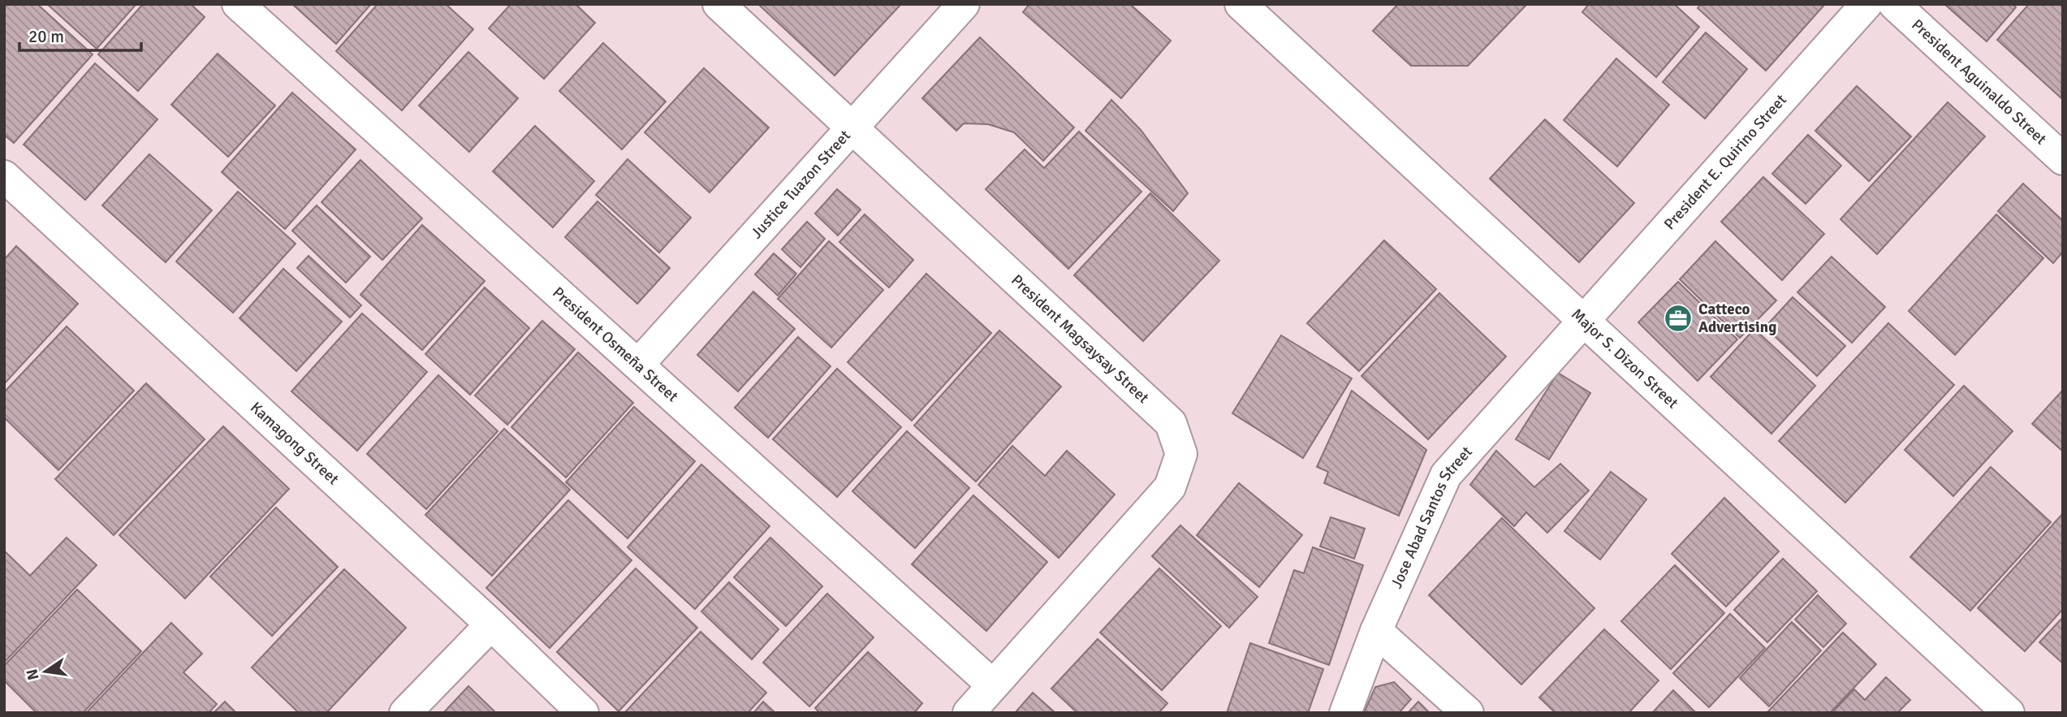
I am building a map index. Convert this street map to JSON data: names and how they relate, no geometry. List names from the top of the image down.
{
  "streets": {
    "street": [
      "President Aguinaldo Street",
      "President E. Quirino Street",
      "Justice Tuazon Street",
      "President Magsaysay Street",
      "President Osmeña Street",
      "Major S. Dizon Street",
      "Kamagong Street",
      "Jose Abad Santos Street"
    ]
  },
  "crossings": [
    ["President E. Quirino Street", "Major S. Dizon Street"],
    ["President E. Quirino Street", "Jose Abad Santos Street"],
    ["Justice Tuazon Street", "President Magsaysay Street"],
    ["Justice Tuazon Street", "President Osmeña Street"],
    ["President Magsaysay Street", "President Osmeña Street"]
  ],
  "places": {
    "office": ["Catteco Advertising"]
  },
  "scale_bar": "20 m",
  "north": "left"
}
